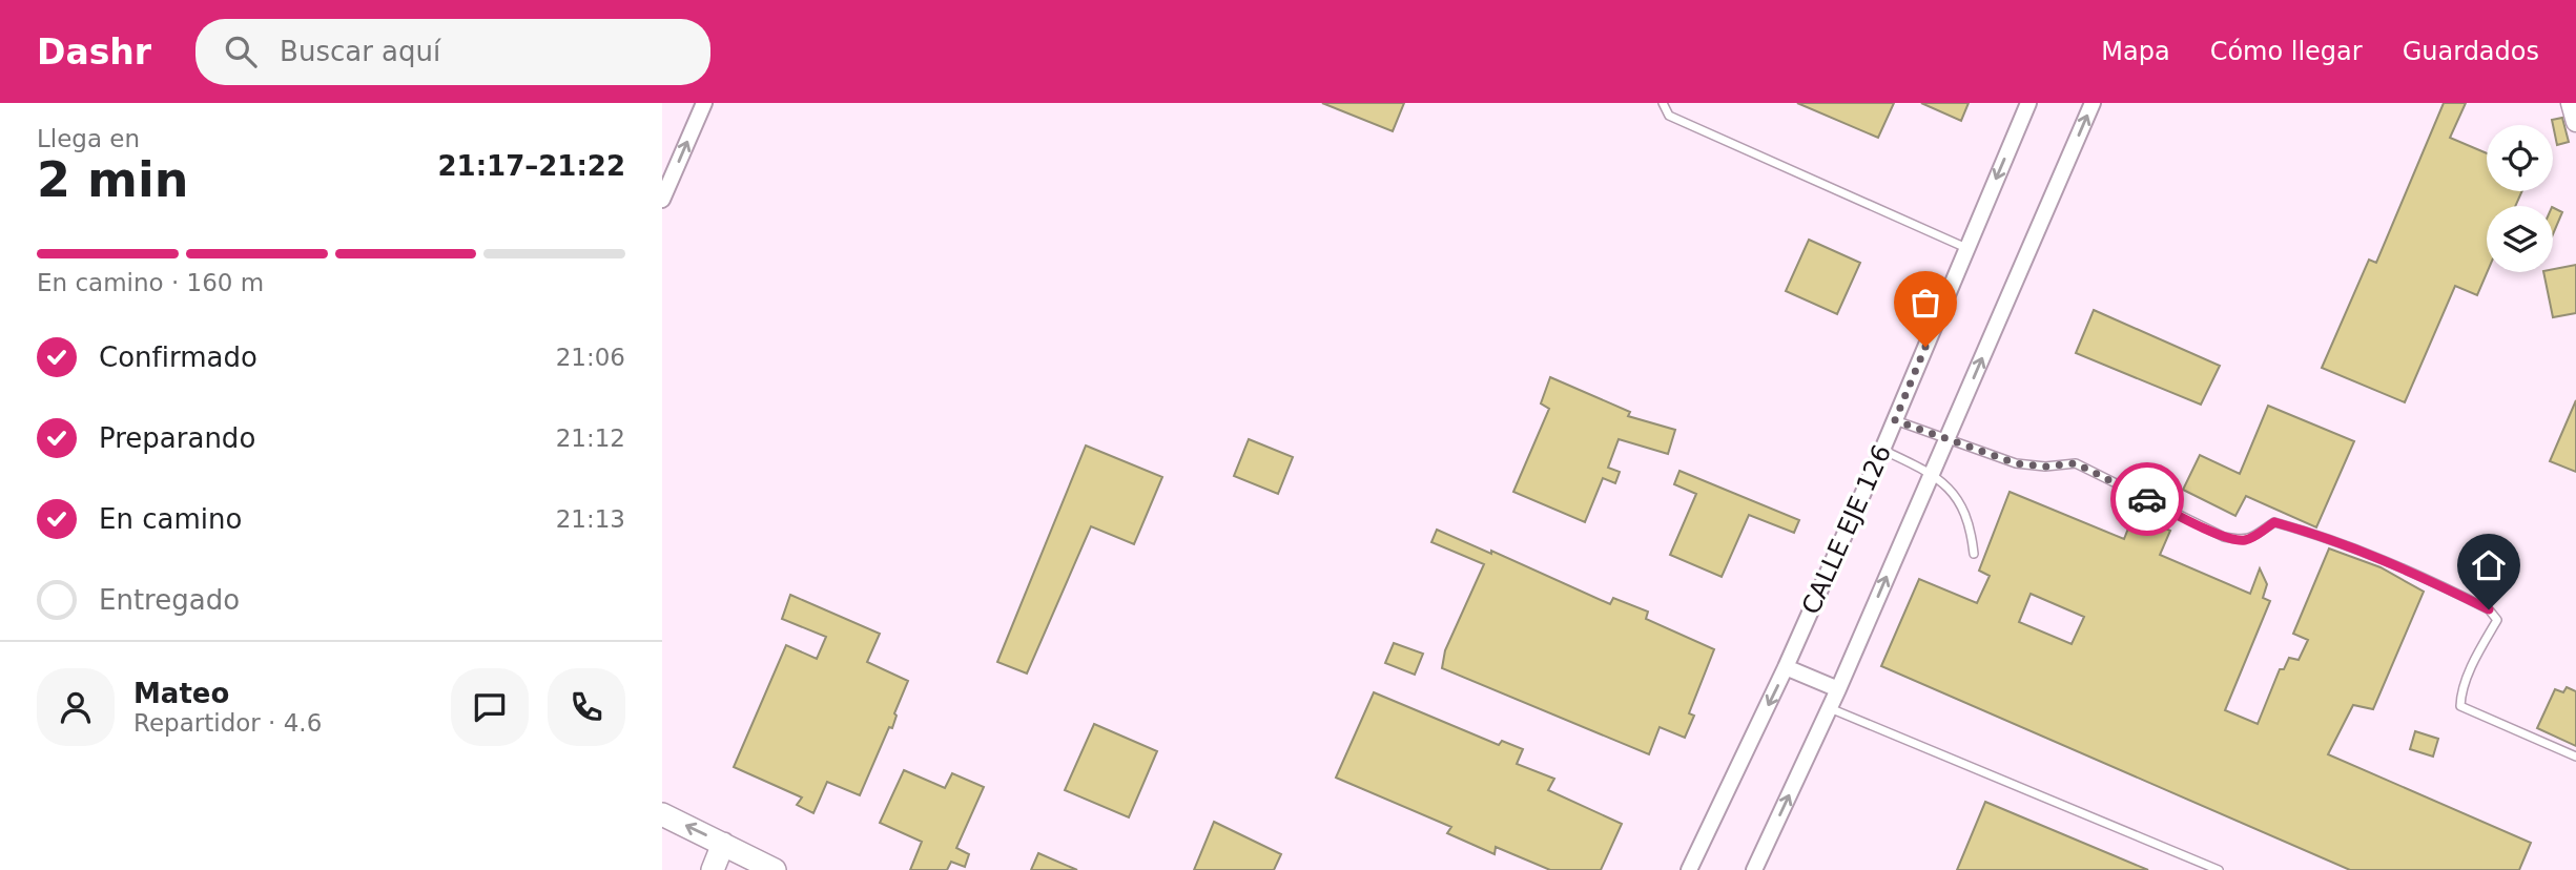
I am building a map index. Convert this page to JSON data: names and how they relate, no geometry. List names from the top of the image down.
{
  "streets": {
    "street": ["CALLE EJE 126"]
  },
  "page": {
    "header": "Dashr",
    "search": "Buscar aquí",
    "nav": ["Mapa", "Cómo llegar", "Guardados"],
    "heading": ["2 min", "Llega en", "21:17–21:22"],
    "panel": ["Mateo", "Repartidor · 4.6"],
    "bar": "En camino · 160 m",
    "list": [
      ["Confirmado", "21:06"],
      ["Preparando", "21:12"],
      ["En camino", "21:13"],
      "Entregado"
    ]
  }
}
